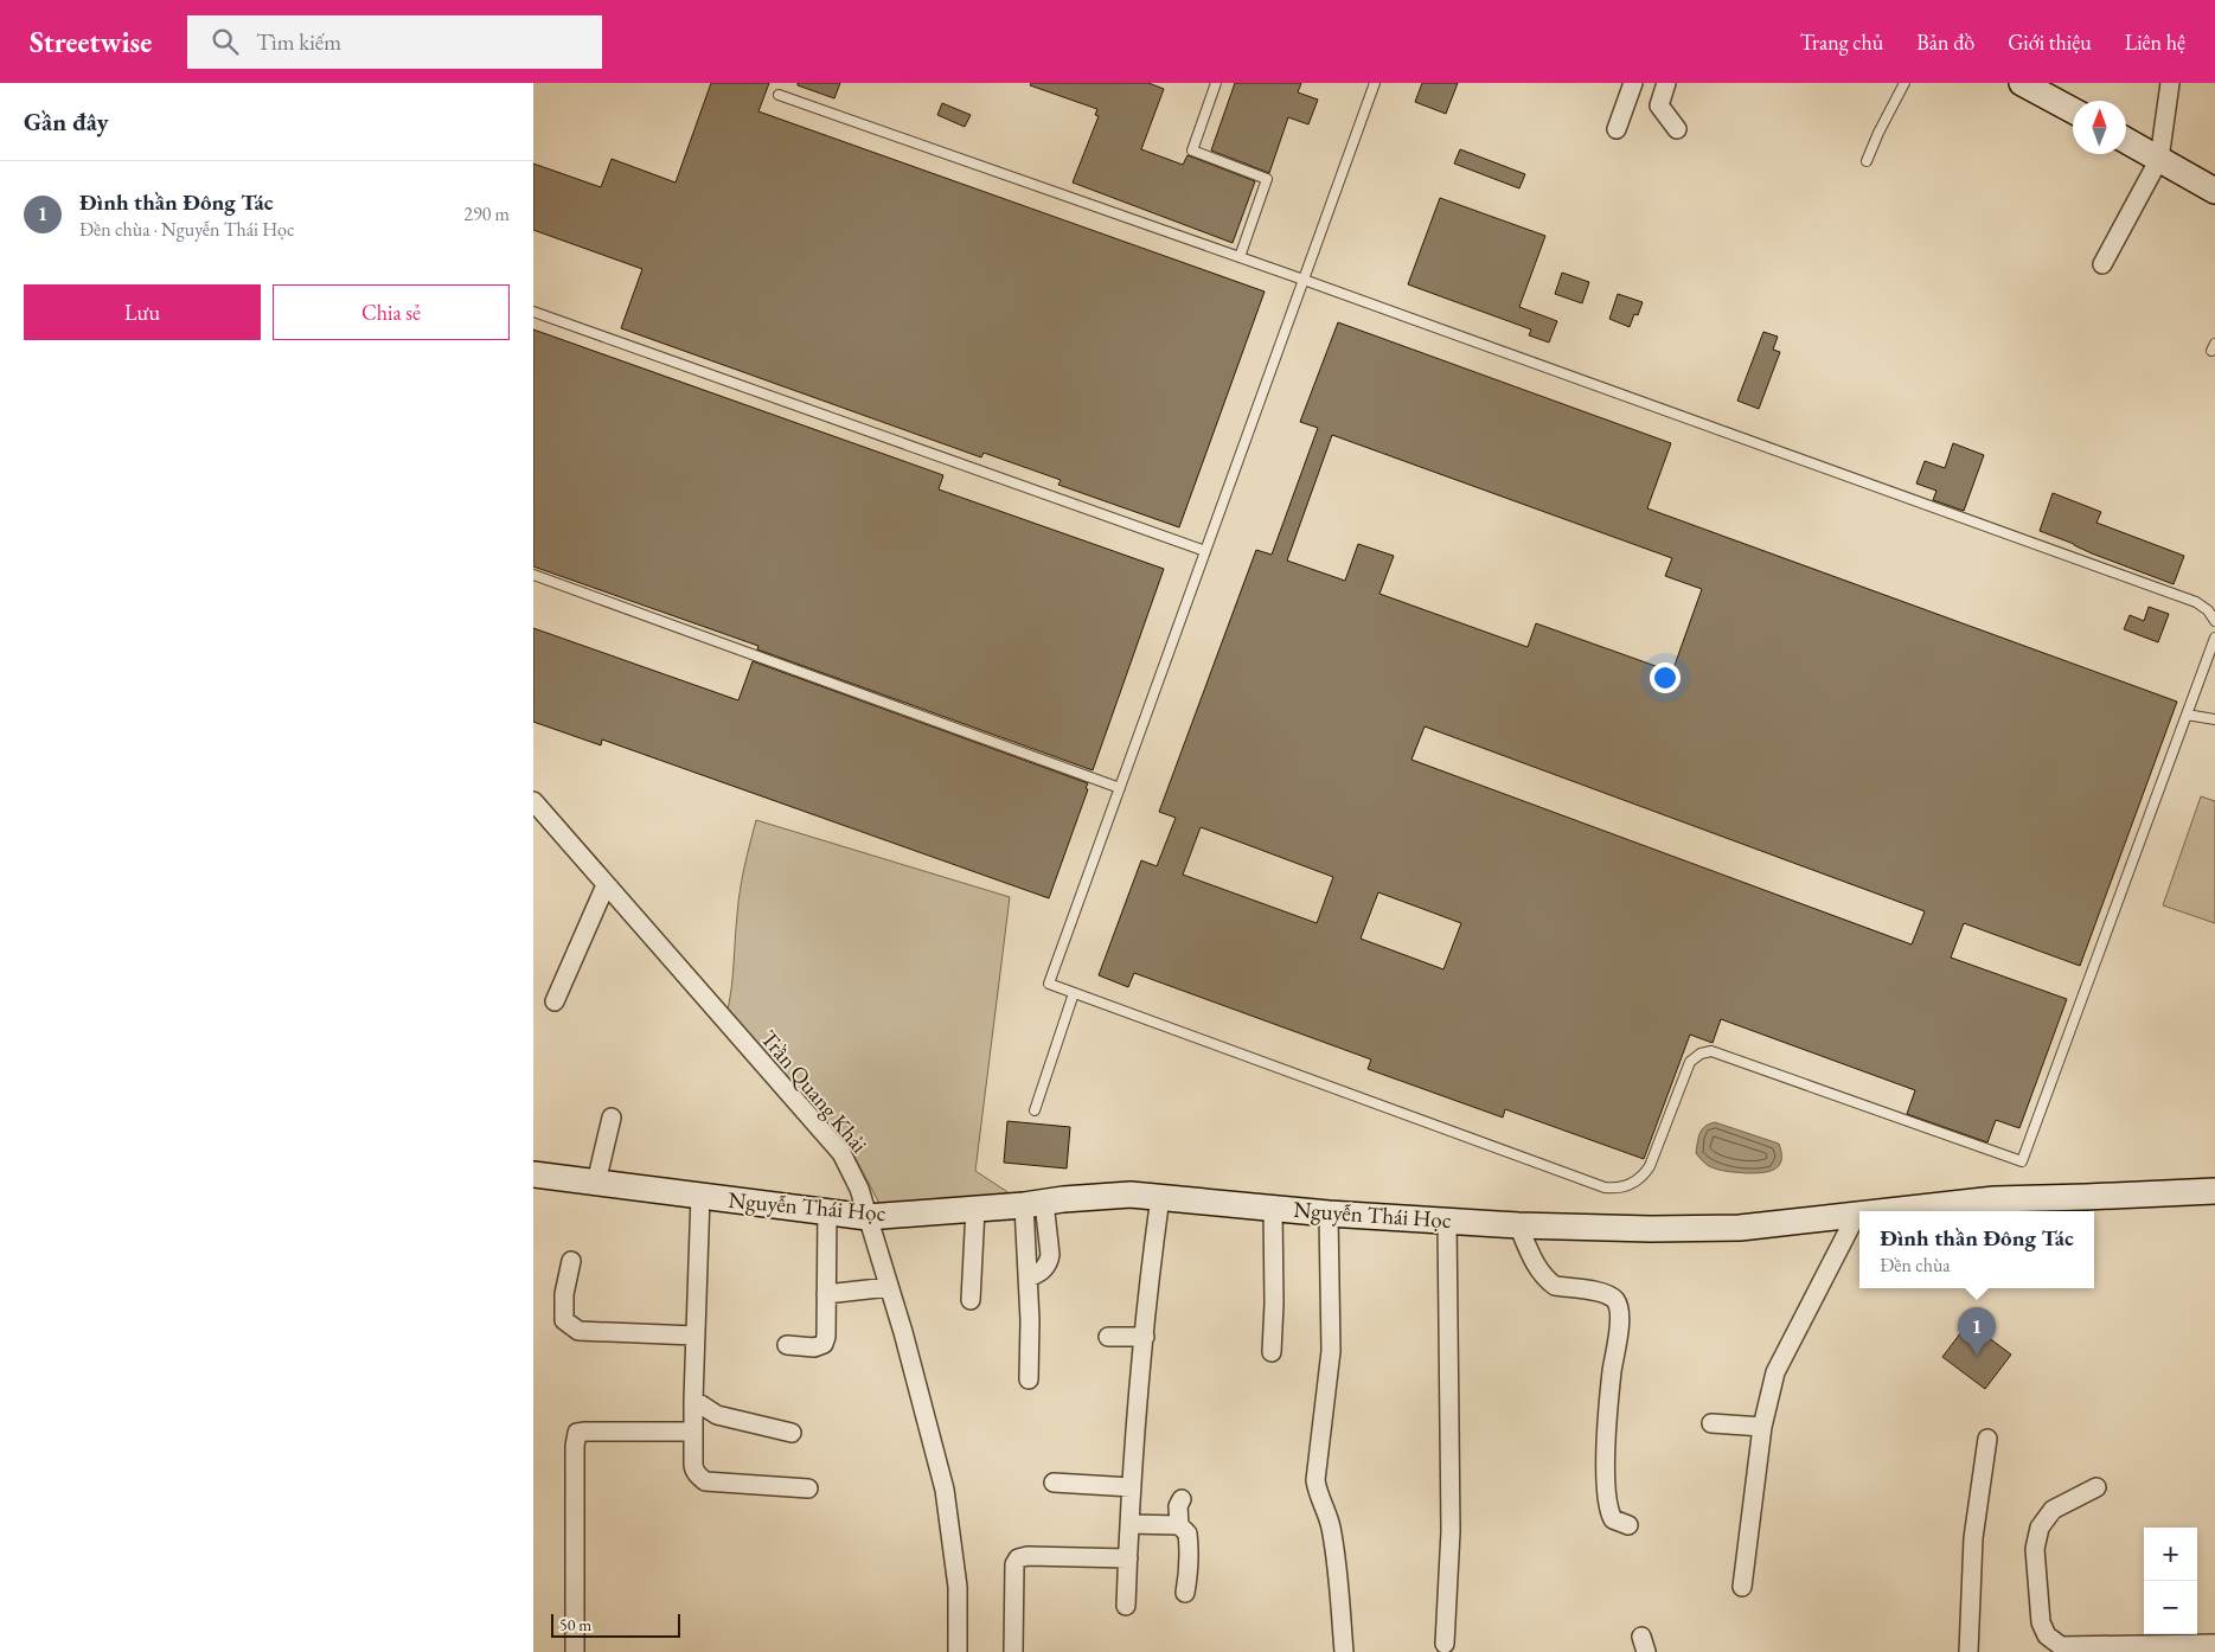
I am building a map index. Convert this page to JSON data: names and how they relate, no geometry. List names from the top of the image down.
{
  "streets": {
    "street": ["Trần Quang Khải", "Nguyễn Thái Học"]
  },
  "crossings": [
    ["Trần Quang Khải", "Nguyễn Thái Học"]
  ],
  "scale_bar": "50 m",
  "north": "top",
  "page": {
    "header": "Streetwise",
    "search": "Tìm kiếm",
    "nav": [
      "Trang chủ",
      "Bản đồ",
      "Giới thiệu",
      "Liên hệ"
    ],
    "heading": "Gần đây",
    "list": [
      {
        "mark": "1",
        "name": "Đình thần Đông Tác",
        "note": "Đền chùa · Nguyễn Thái Học",
        "value": "290 m"
      }
    ],
    "buttons": ["Lưu", "Chia sẻ"],
    "popup": ["Đình thần Đông Tác", "Đền chùa"],
    "pins": "1",
    "map_buttons": ["+", "−"],
    "scale": "50 m"
  }
}
